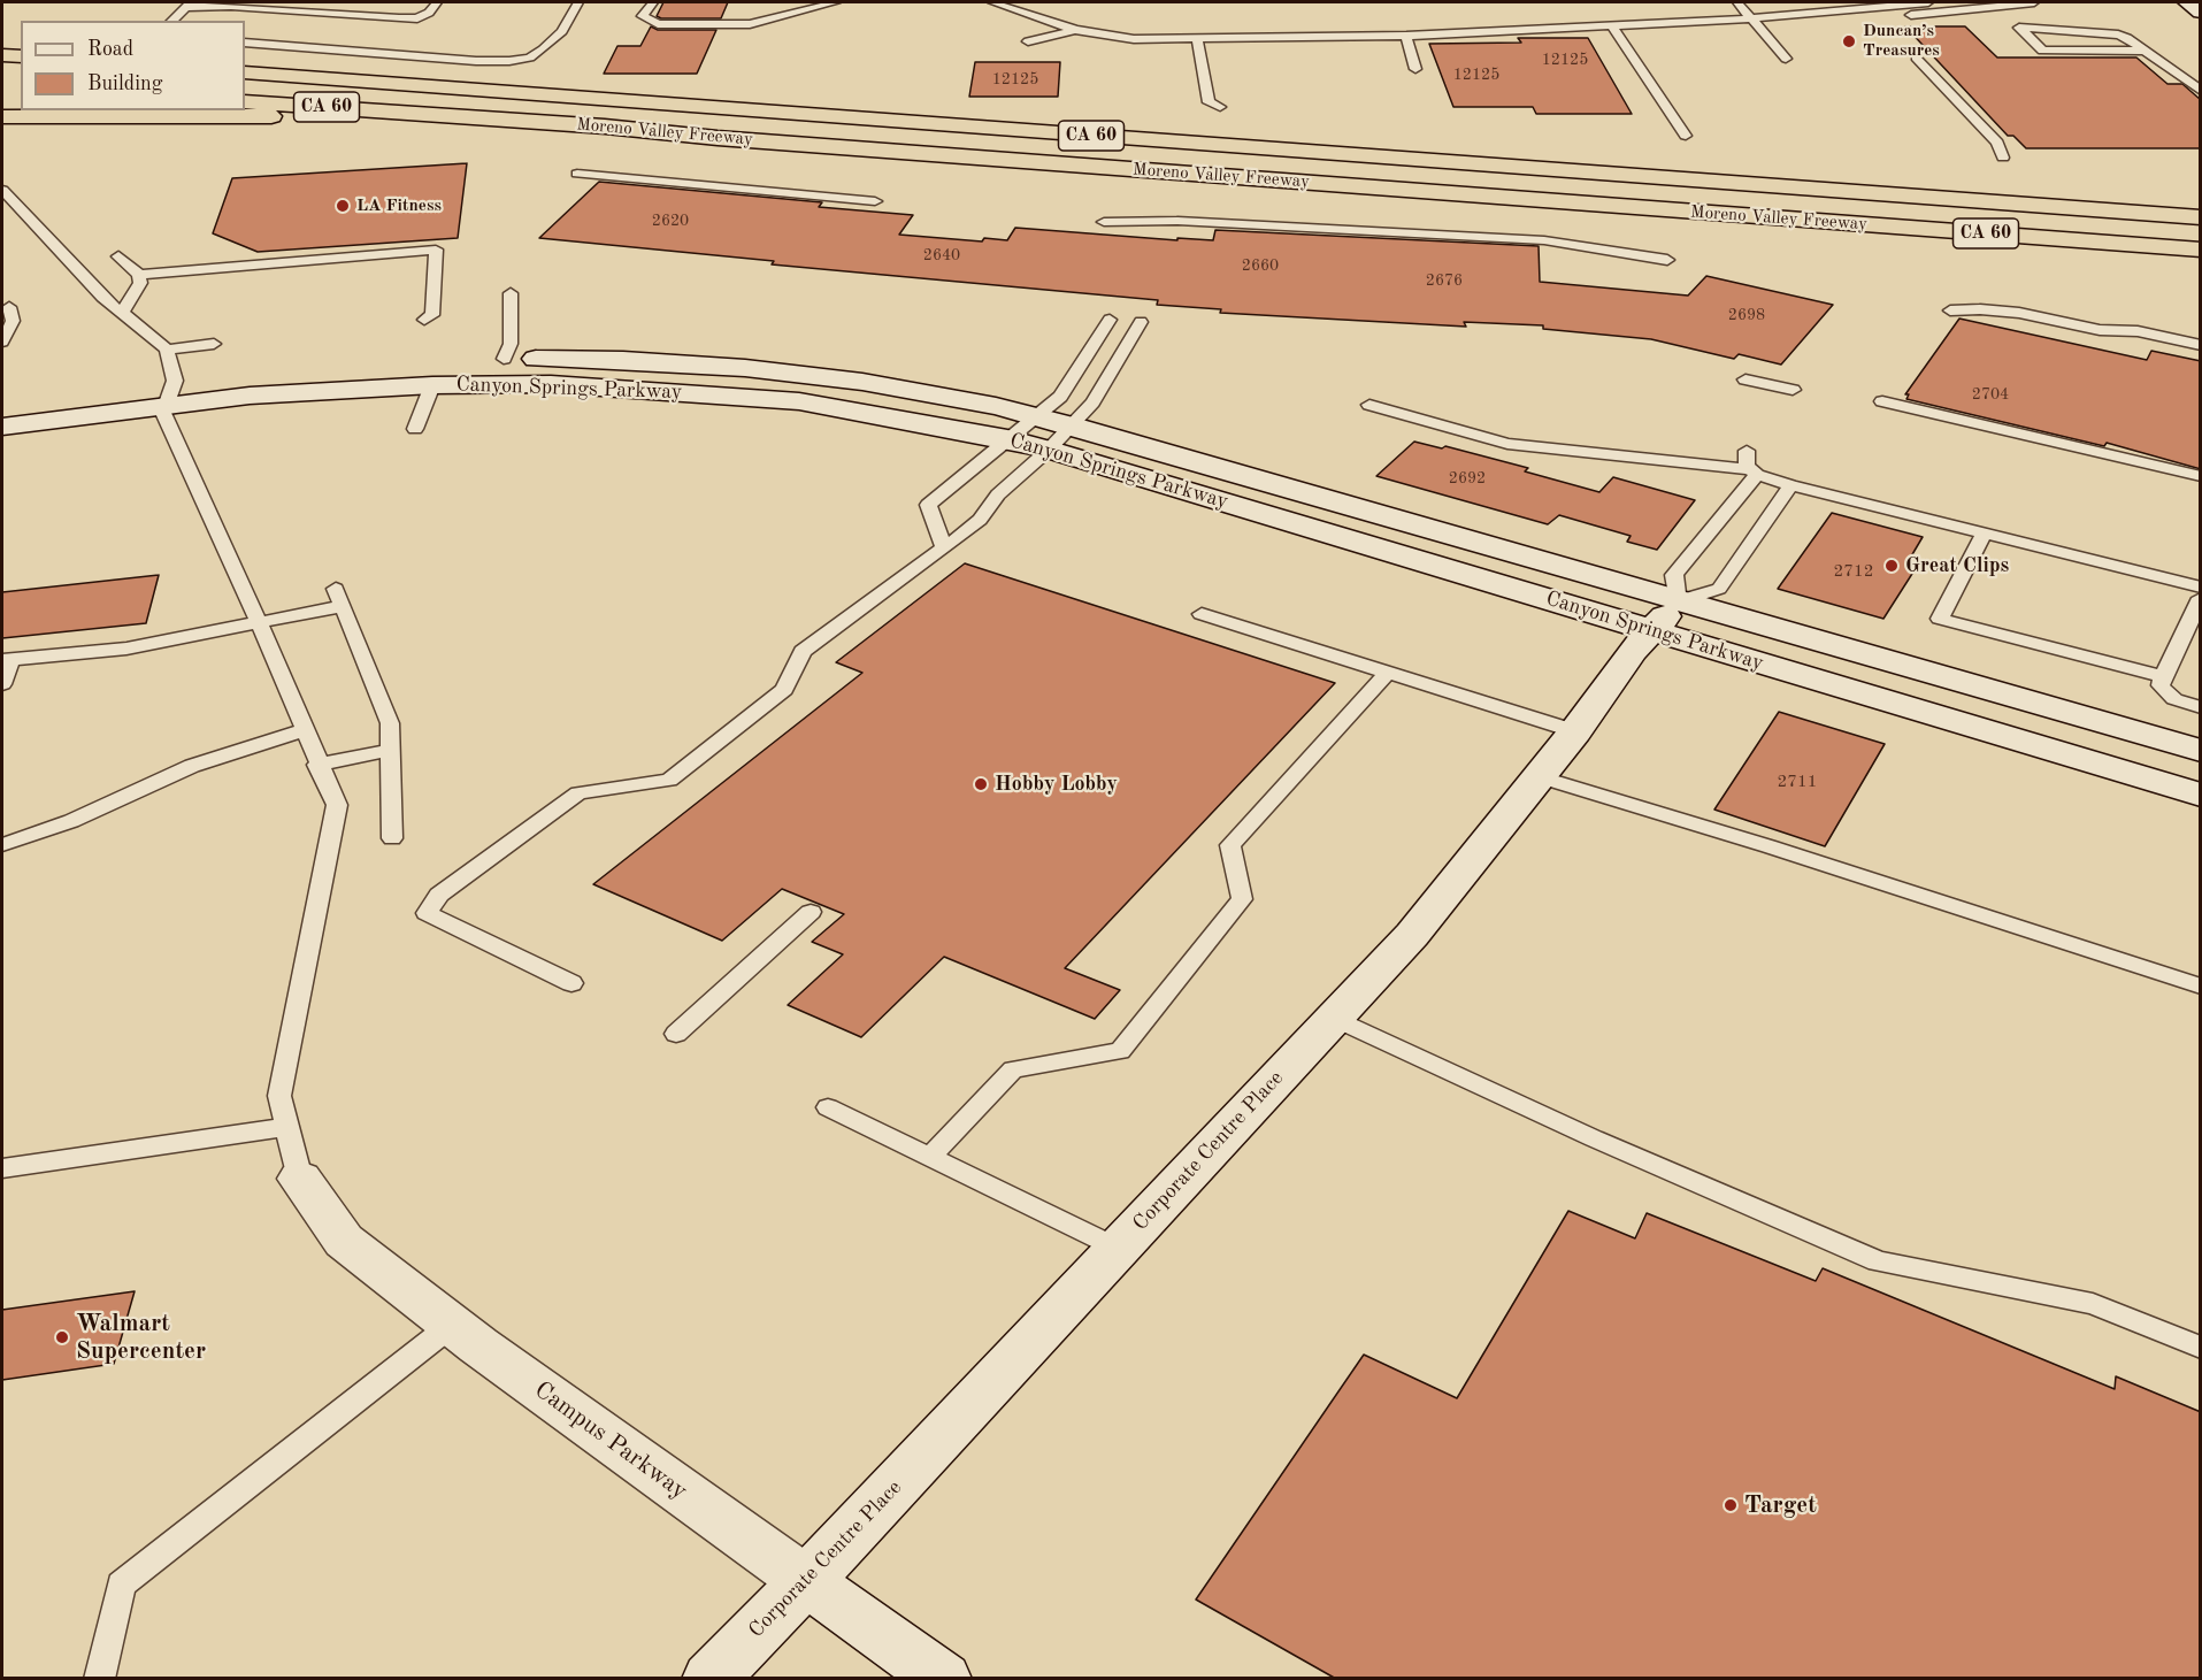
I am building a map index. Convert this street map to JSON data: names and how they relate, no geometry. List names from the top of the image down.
{
  "streets": {
    "highway": ["CA 60", "Moreno Valley Freeway"],
    "street": ["Canyon Springs Parkway", "Corporate Centre Place", "Campus Parkway"]
  },
  "crossings": [
    ["Canyon Springs Parkway", "Corporate Centre Place"],
    ["Corporate Centre Place", "Campus Parkway"]
  ],
  "places": [
    "Duncan’s Treasures",
    "LA Fitness",
    "Great Clips",
    "Hobby Lobby",
    "Walmart Supercenter",
    "Target"
  ],
  "house_numbers": [
    "12125",
    "12125",
    "12125",
    "2620",
    "2640",
    "2660",
    "2676",
    "2698",
    "2704",
    "2692",
    "2712",
    "2711"
  ],
  "legend": ["Road", "Building"]
}
